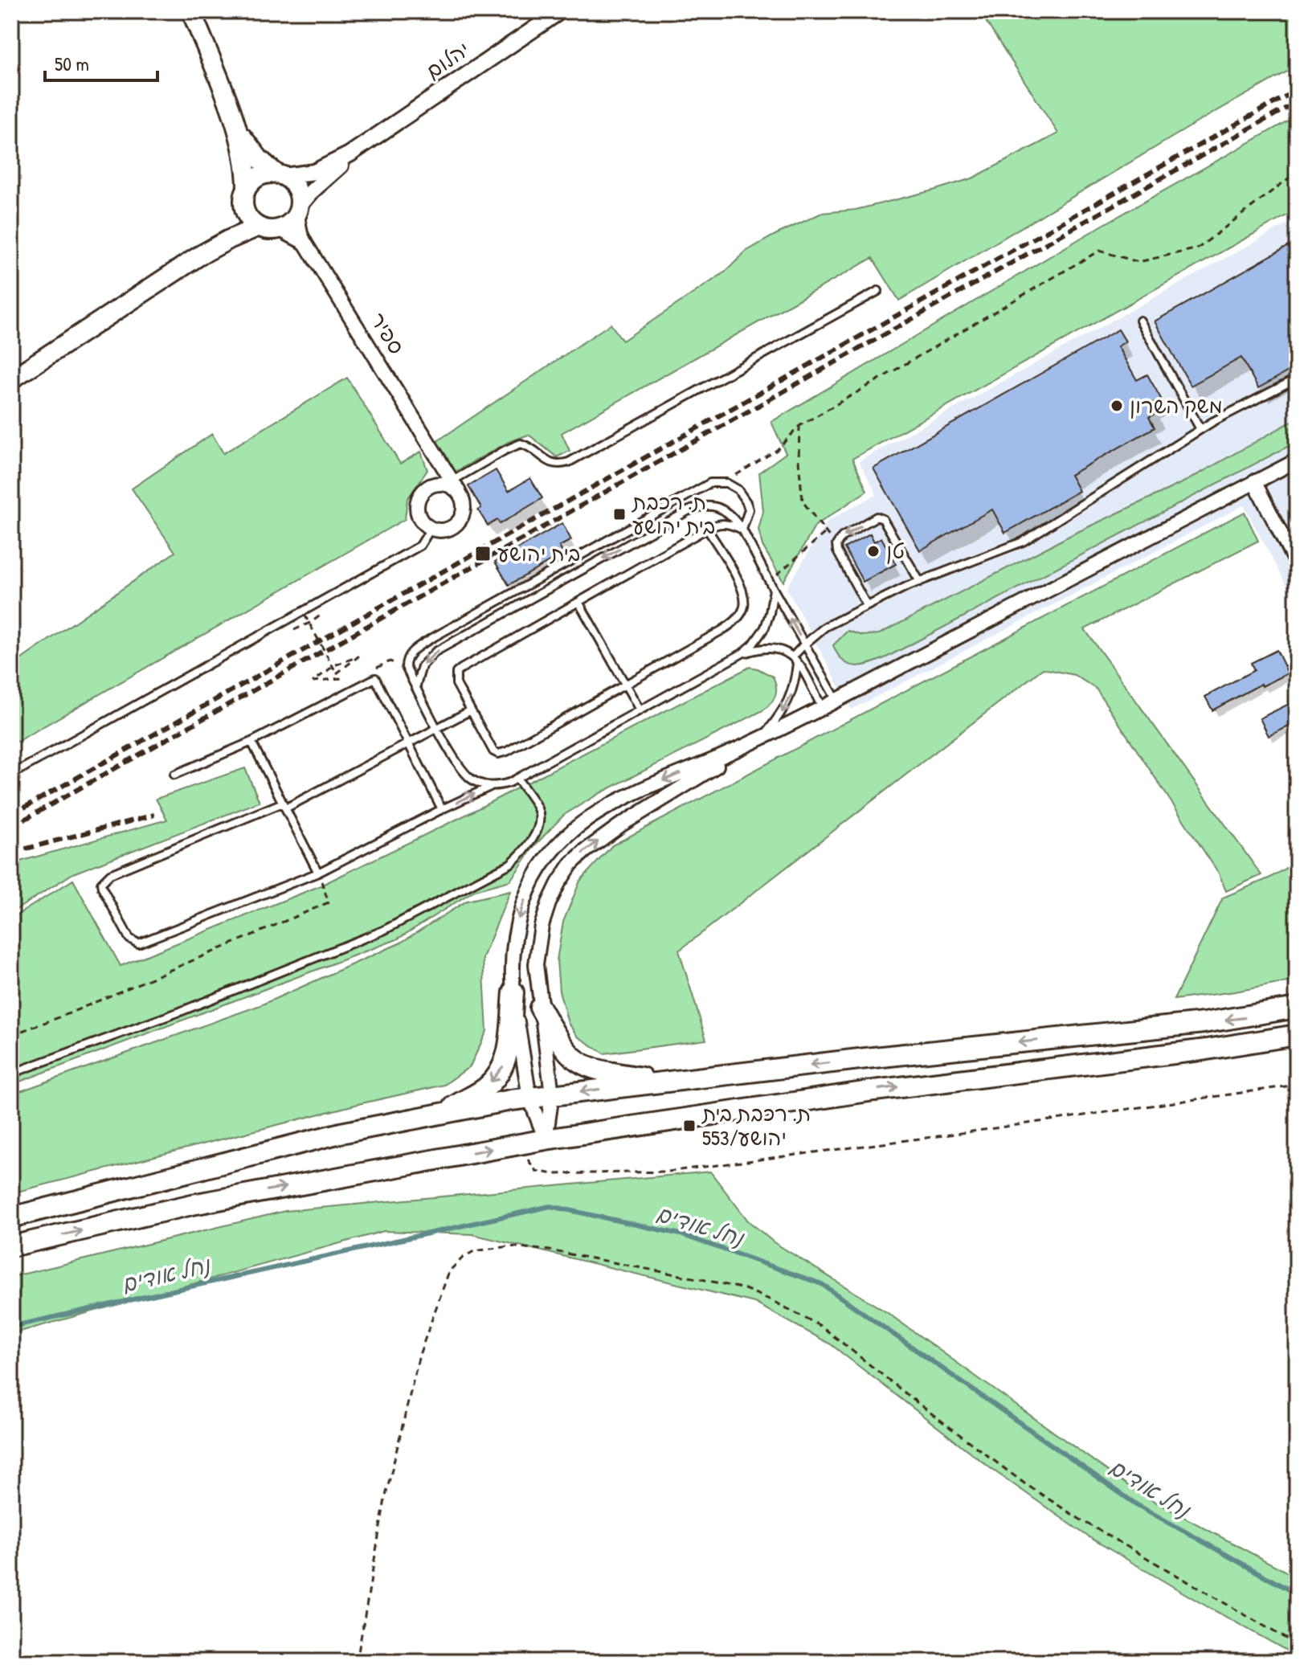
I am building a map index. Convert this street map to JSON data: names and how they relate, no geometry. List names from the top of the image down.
{
  "streets": {
    "street": ["יהלום", "ספיר"]
  },
  "crossings": [
    ["יהלום", "ספיר"]
  ],
  "water": ["נחל אודים"],
  "places": {
    "other": ["משק השרון", "טן"],
    "transit": ["ת. רכבת בית יהושע", "בית יהושע", "ת. רכבת בית יהושע/553"]
  },
  "scale_bar": "50 m"
}
